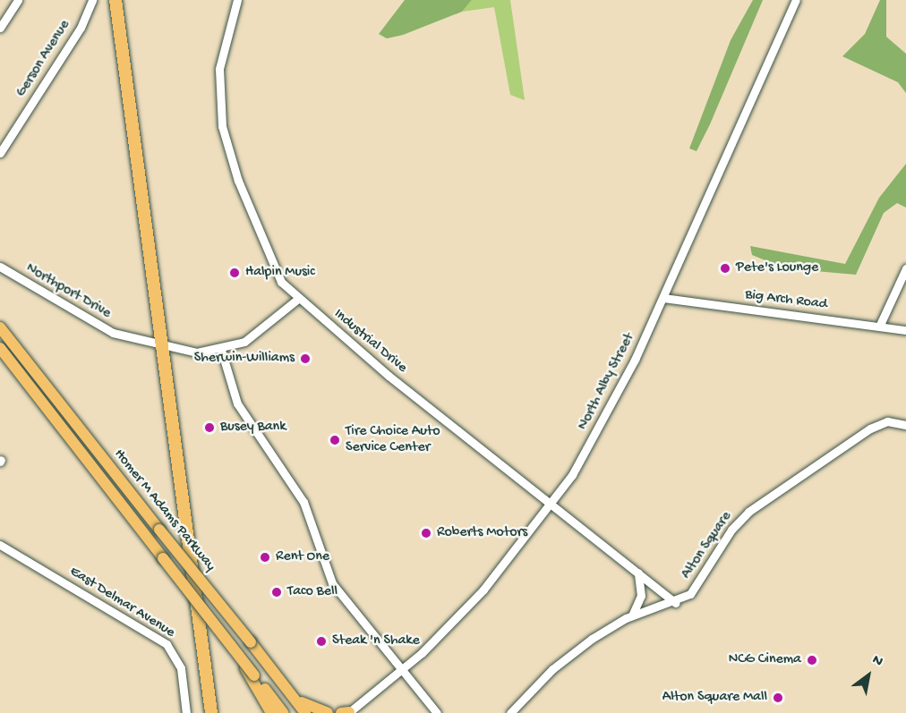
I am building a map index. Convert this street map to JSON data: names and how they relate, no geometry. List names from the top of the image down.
{
  "streets": {
    "main road": ["Homer M Adams Parkway"],
    "street": [
      "Gerson Avenue",
      "Northport Drive",
      "Big Arch Road",
      "Industrial Drive",
      "North Alby Street",
      "Alton Square",
      "East Delmar Avenue"
    ]
  },
  "crossings": [
    ["Northport Drive", "Industrial Drive"],
    ["Big Arch Road", "North Alby Street"],
    ["Industrial Drive", "North Alby Street"],
    ["Industrial Drive", "Alton Square"]
  ],
  "places": [
    "Pete's Lounge",
    "Halpin Music",
    "Sherwin-Williams",
    "Busey Bank",
    "Tire Choice Auto Service Center",
    "Roberts Motors",
    "Rent One",
    "Taco Bell",
    "Steak 'n Shake",
    "NCG Cinema",
    "Alton Square Mall"
  ],
  "north": "top right"
}
